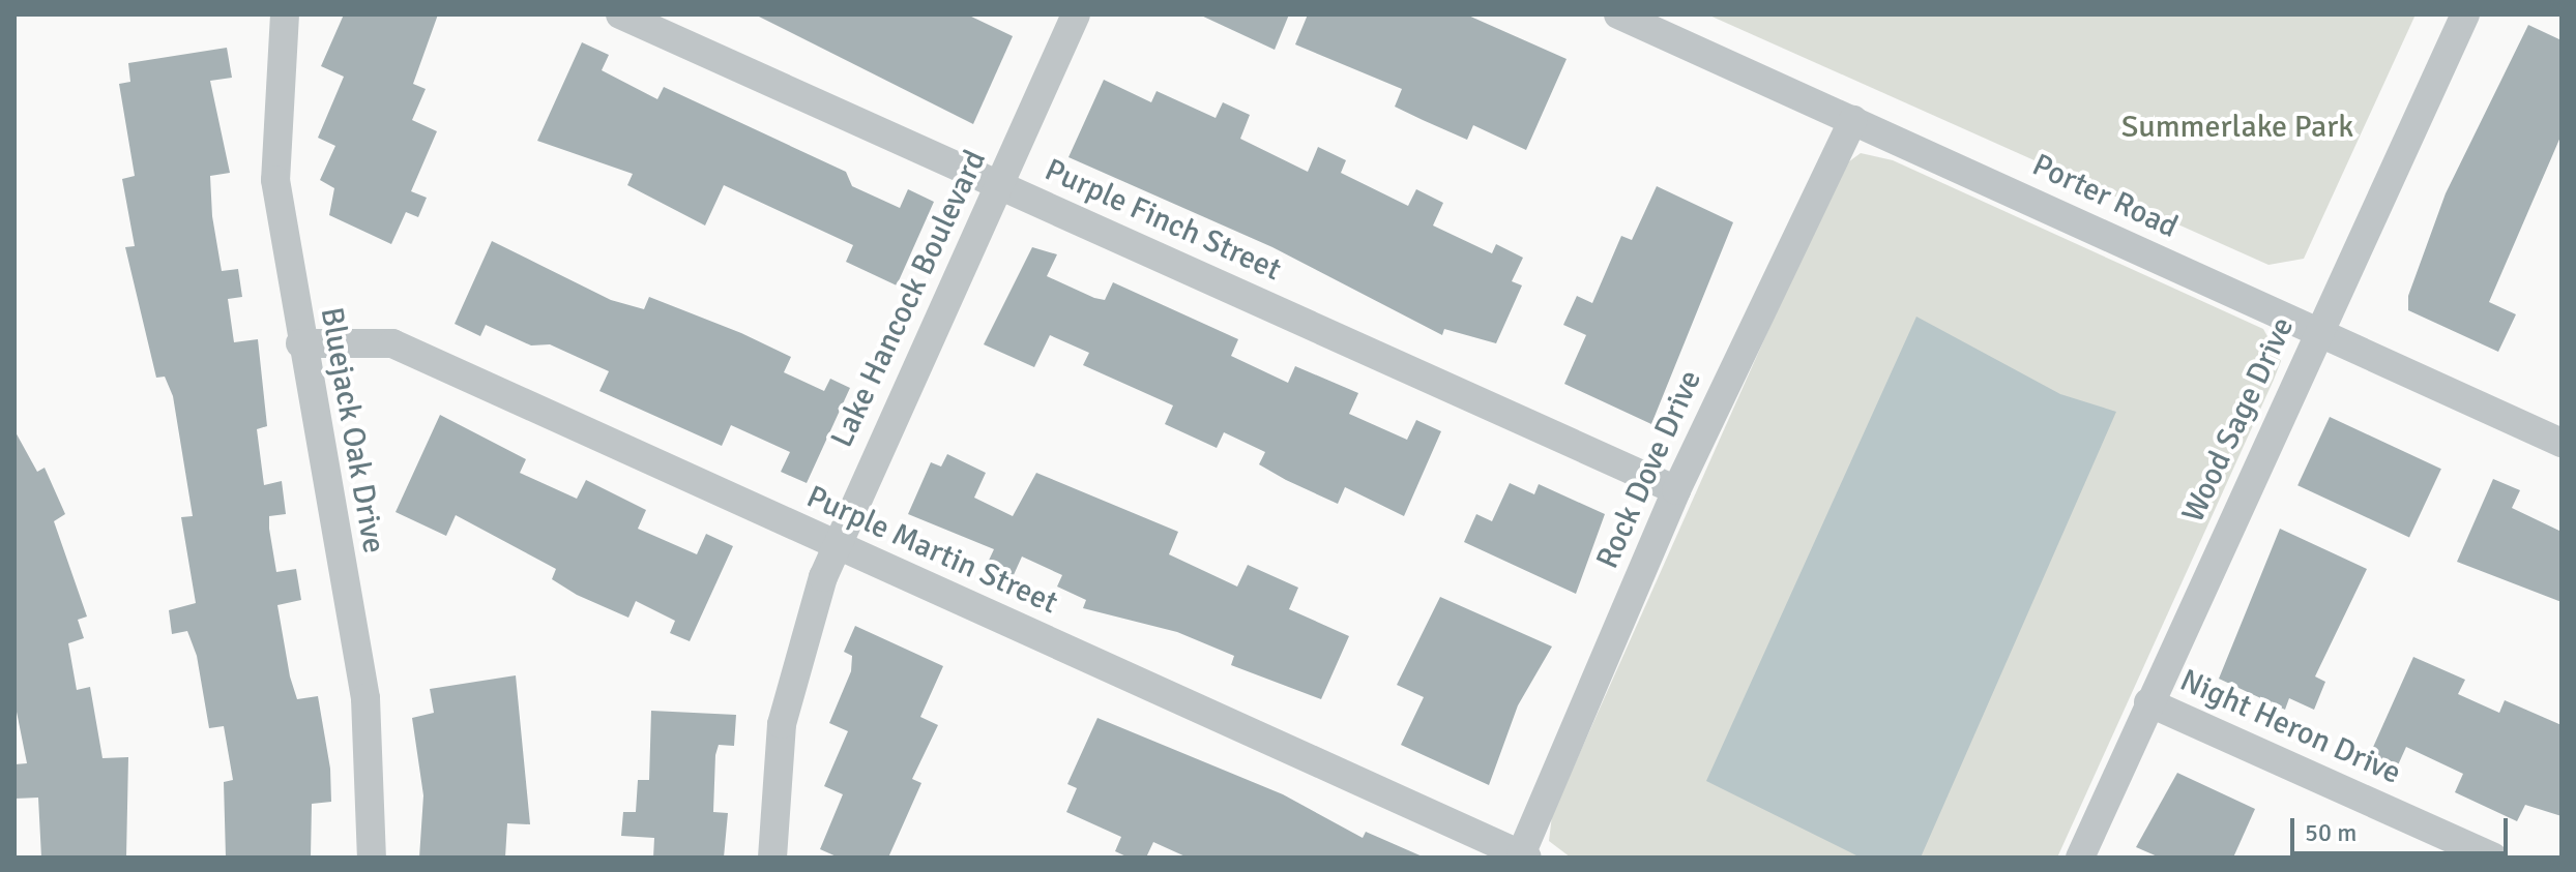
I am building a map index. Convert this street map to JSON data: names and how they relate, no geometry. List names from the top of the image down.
{
  "streets": {
    "street": [
      "Porter Road",
      "Purple Finch Street",
      "Lake Hancock Boulevard",
      "Wood Sage Drive",
      "Bluejack Oak Drive",
      "Rock Dove Drive",
      "Purple Martin Street",
      "Night Heron Drive"
    ]
  },
  "crossings": [
    ["Porter Road", "Wood Sage Drive"],
    ["Porter Road", "Rock Dove Drive"],
    ["Purple Finch Street", "Lake Hancock Boulevard"],
    ["Purple Finch Street", "Rock Dove Drive"],
    ["Lake Hancock Boulevard", "Purple Martin Street"],
    ["Wood Sage Drive", "Night Heron Drive"],
    ["Bluejack Oak Drive", "Purple Martin Street"],
    ["Rock Dove Drive", "Purple Martin Street"]
  ],
  "parks": ["Summerlake Park"],
  "scale_bar": "50 m"
}
